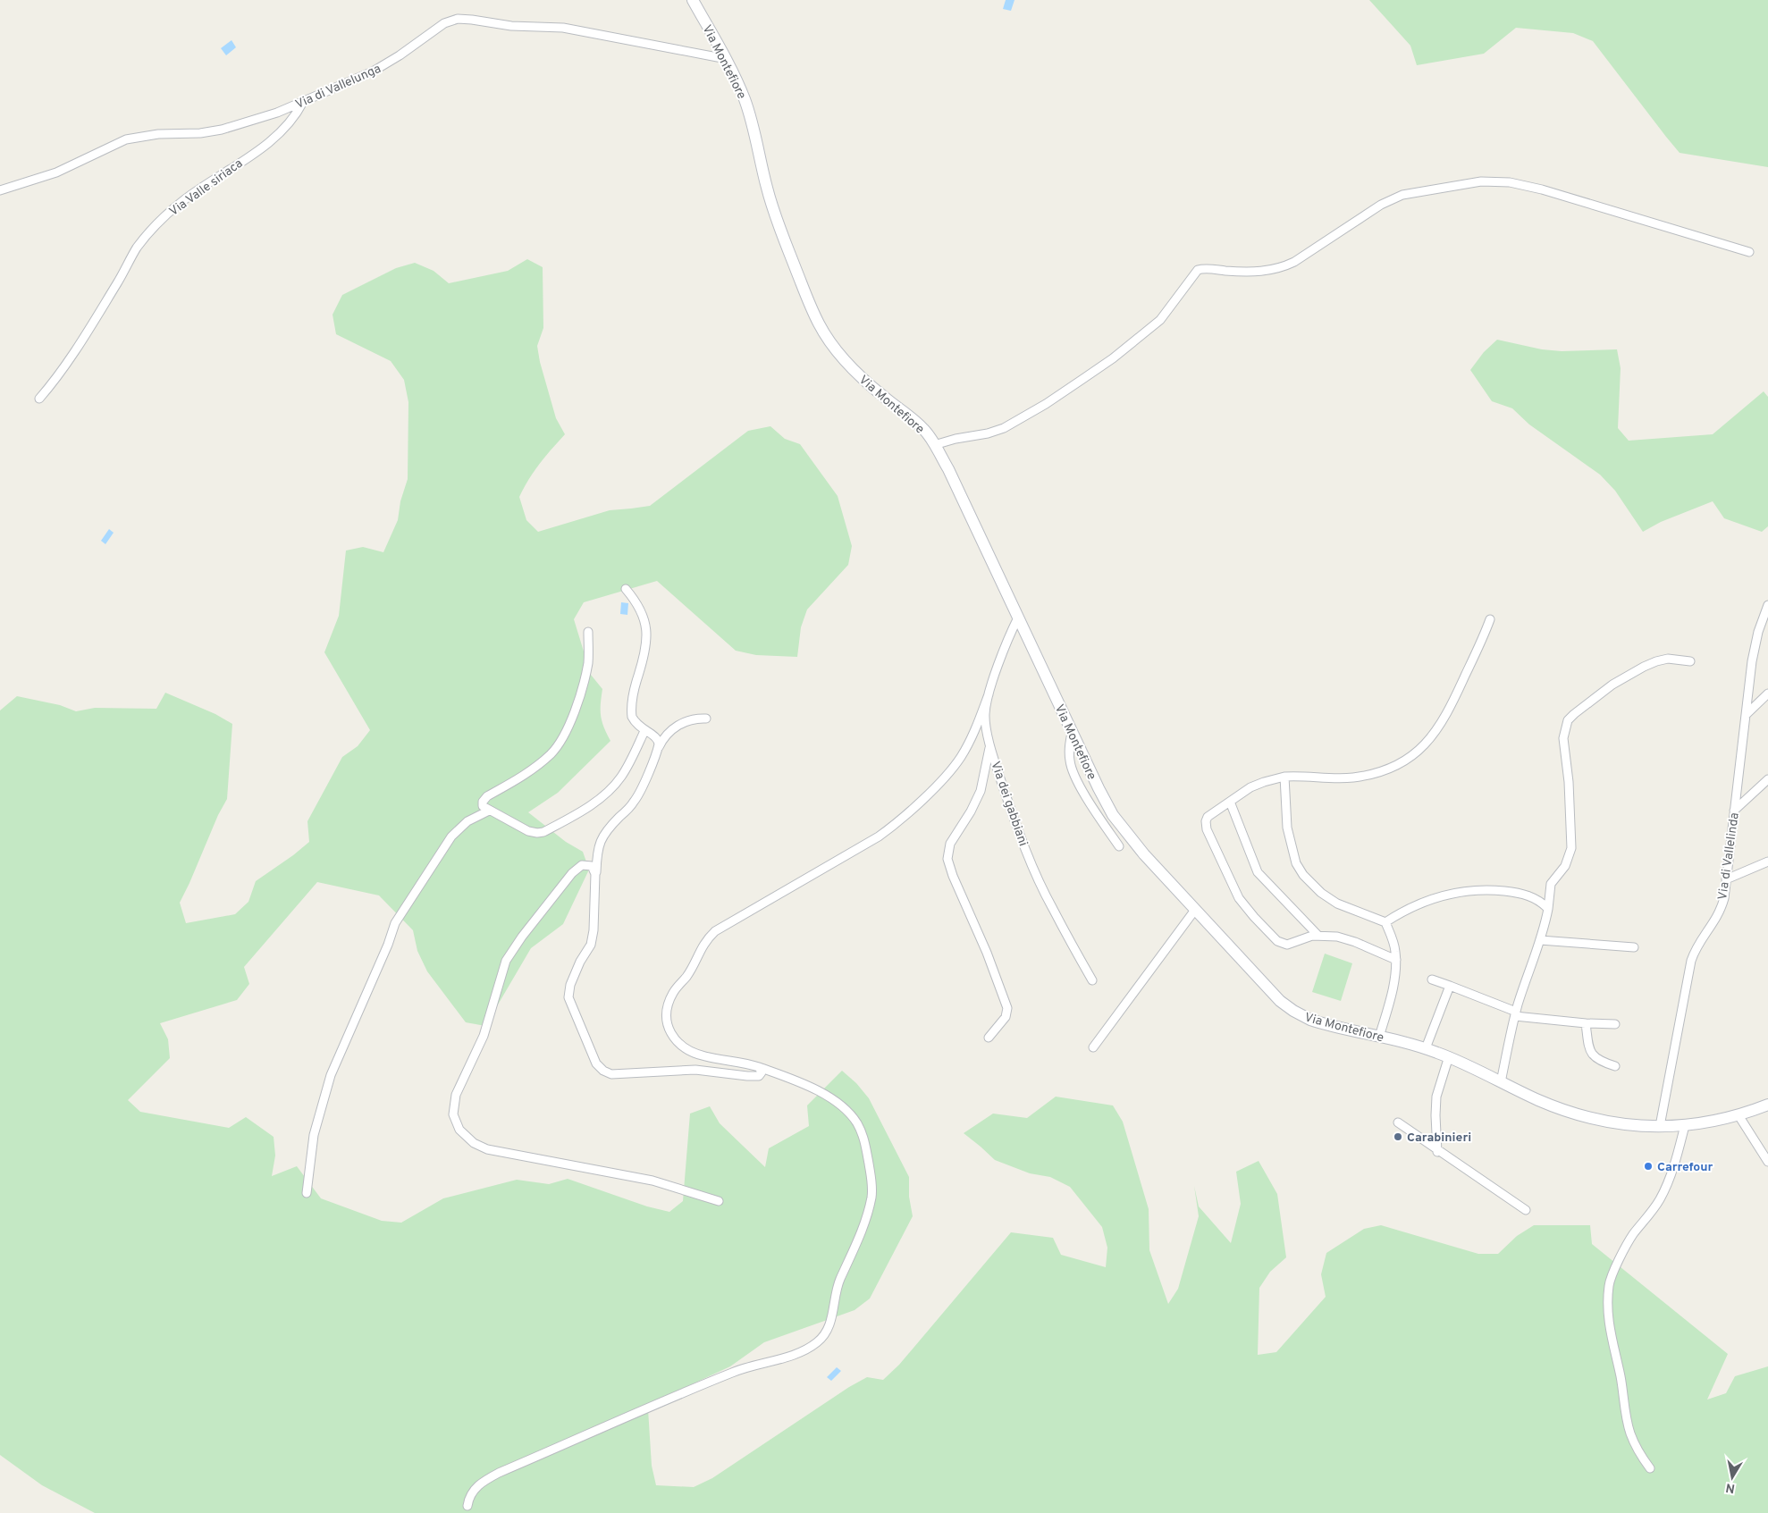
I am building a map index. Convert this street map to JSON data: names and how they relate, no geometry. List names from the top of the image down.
{
  "streets": {
    "main road": ["Via Montefiore"],
    "street": [
      "Via di Vallelunga",
      "Via Valle siriaca",
      "Via dei gabbiani",
      "Via di Vallelinda"
    ]
  },
  "crossings": [
    ["Via Montefiore", "Via di Vallelunga"],
    ["Via Montefiore", "Via dei gabbiani"],
    ["Via Montefiore", "Via di Vallelinda"],
    ["Via di Vallelunga", "Via Valle siriaca"]
  ],
  "places": ["Carabinieri", "Carrefour"],
  "north": "bottom"
}
